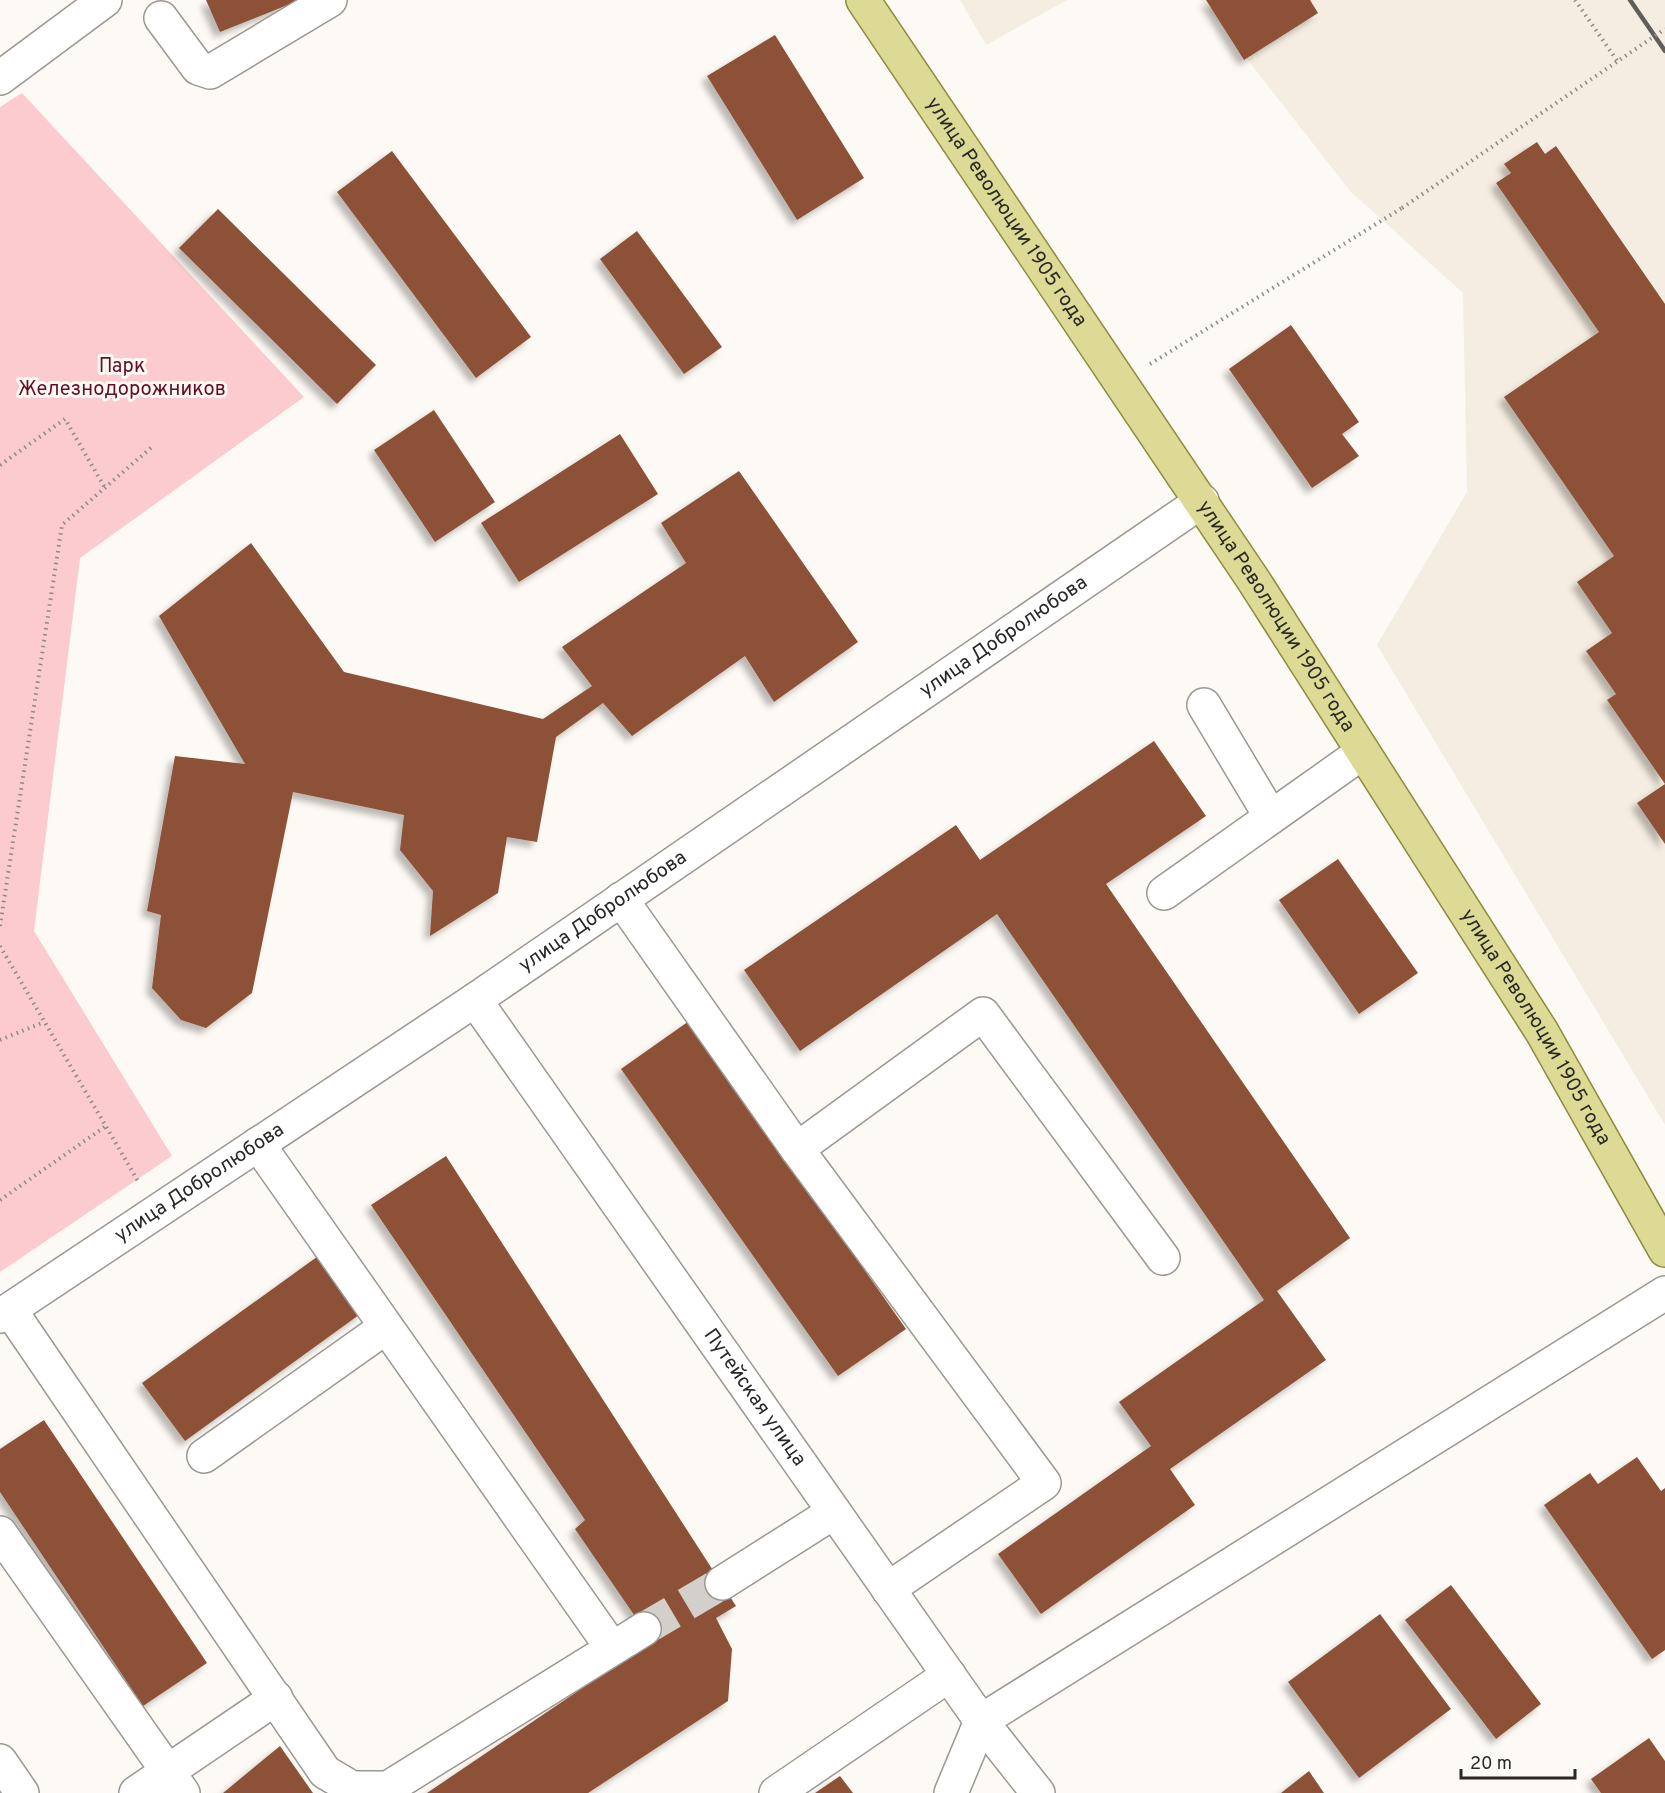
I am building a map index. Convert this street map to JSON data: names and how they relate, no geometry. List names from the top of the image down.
{
  "streets": {
    "main road": ["улица Революции 1905 года"],
    "street": ["улица Добролюбова", "Путейская улица"]
  },
  "crossings": [
    ["улица Революции 1905 года", "улица Добролюбова"],
    ["улица Добролюбова", "Путейская улица"]
  ],
  "parks": ["Парк Железнодорожников"],
  "scale_bar": "20 m"
}
